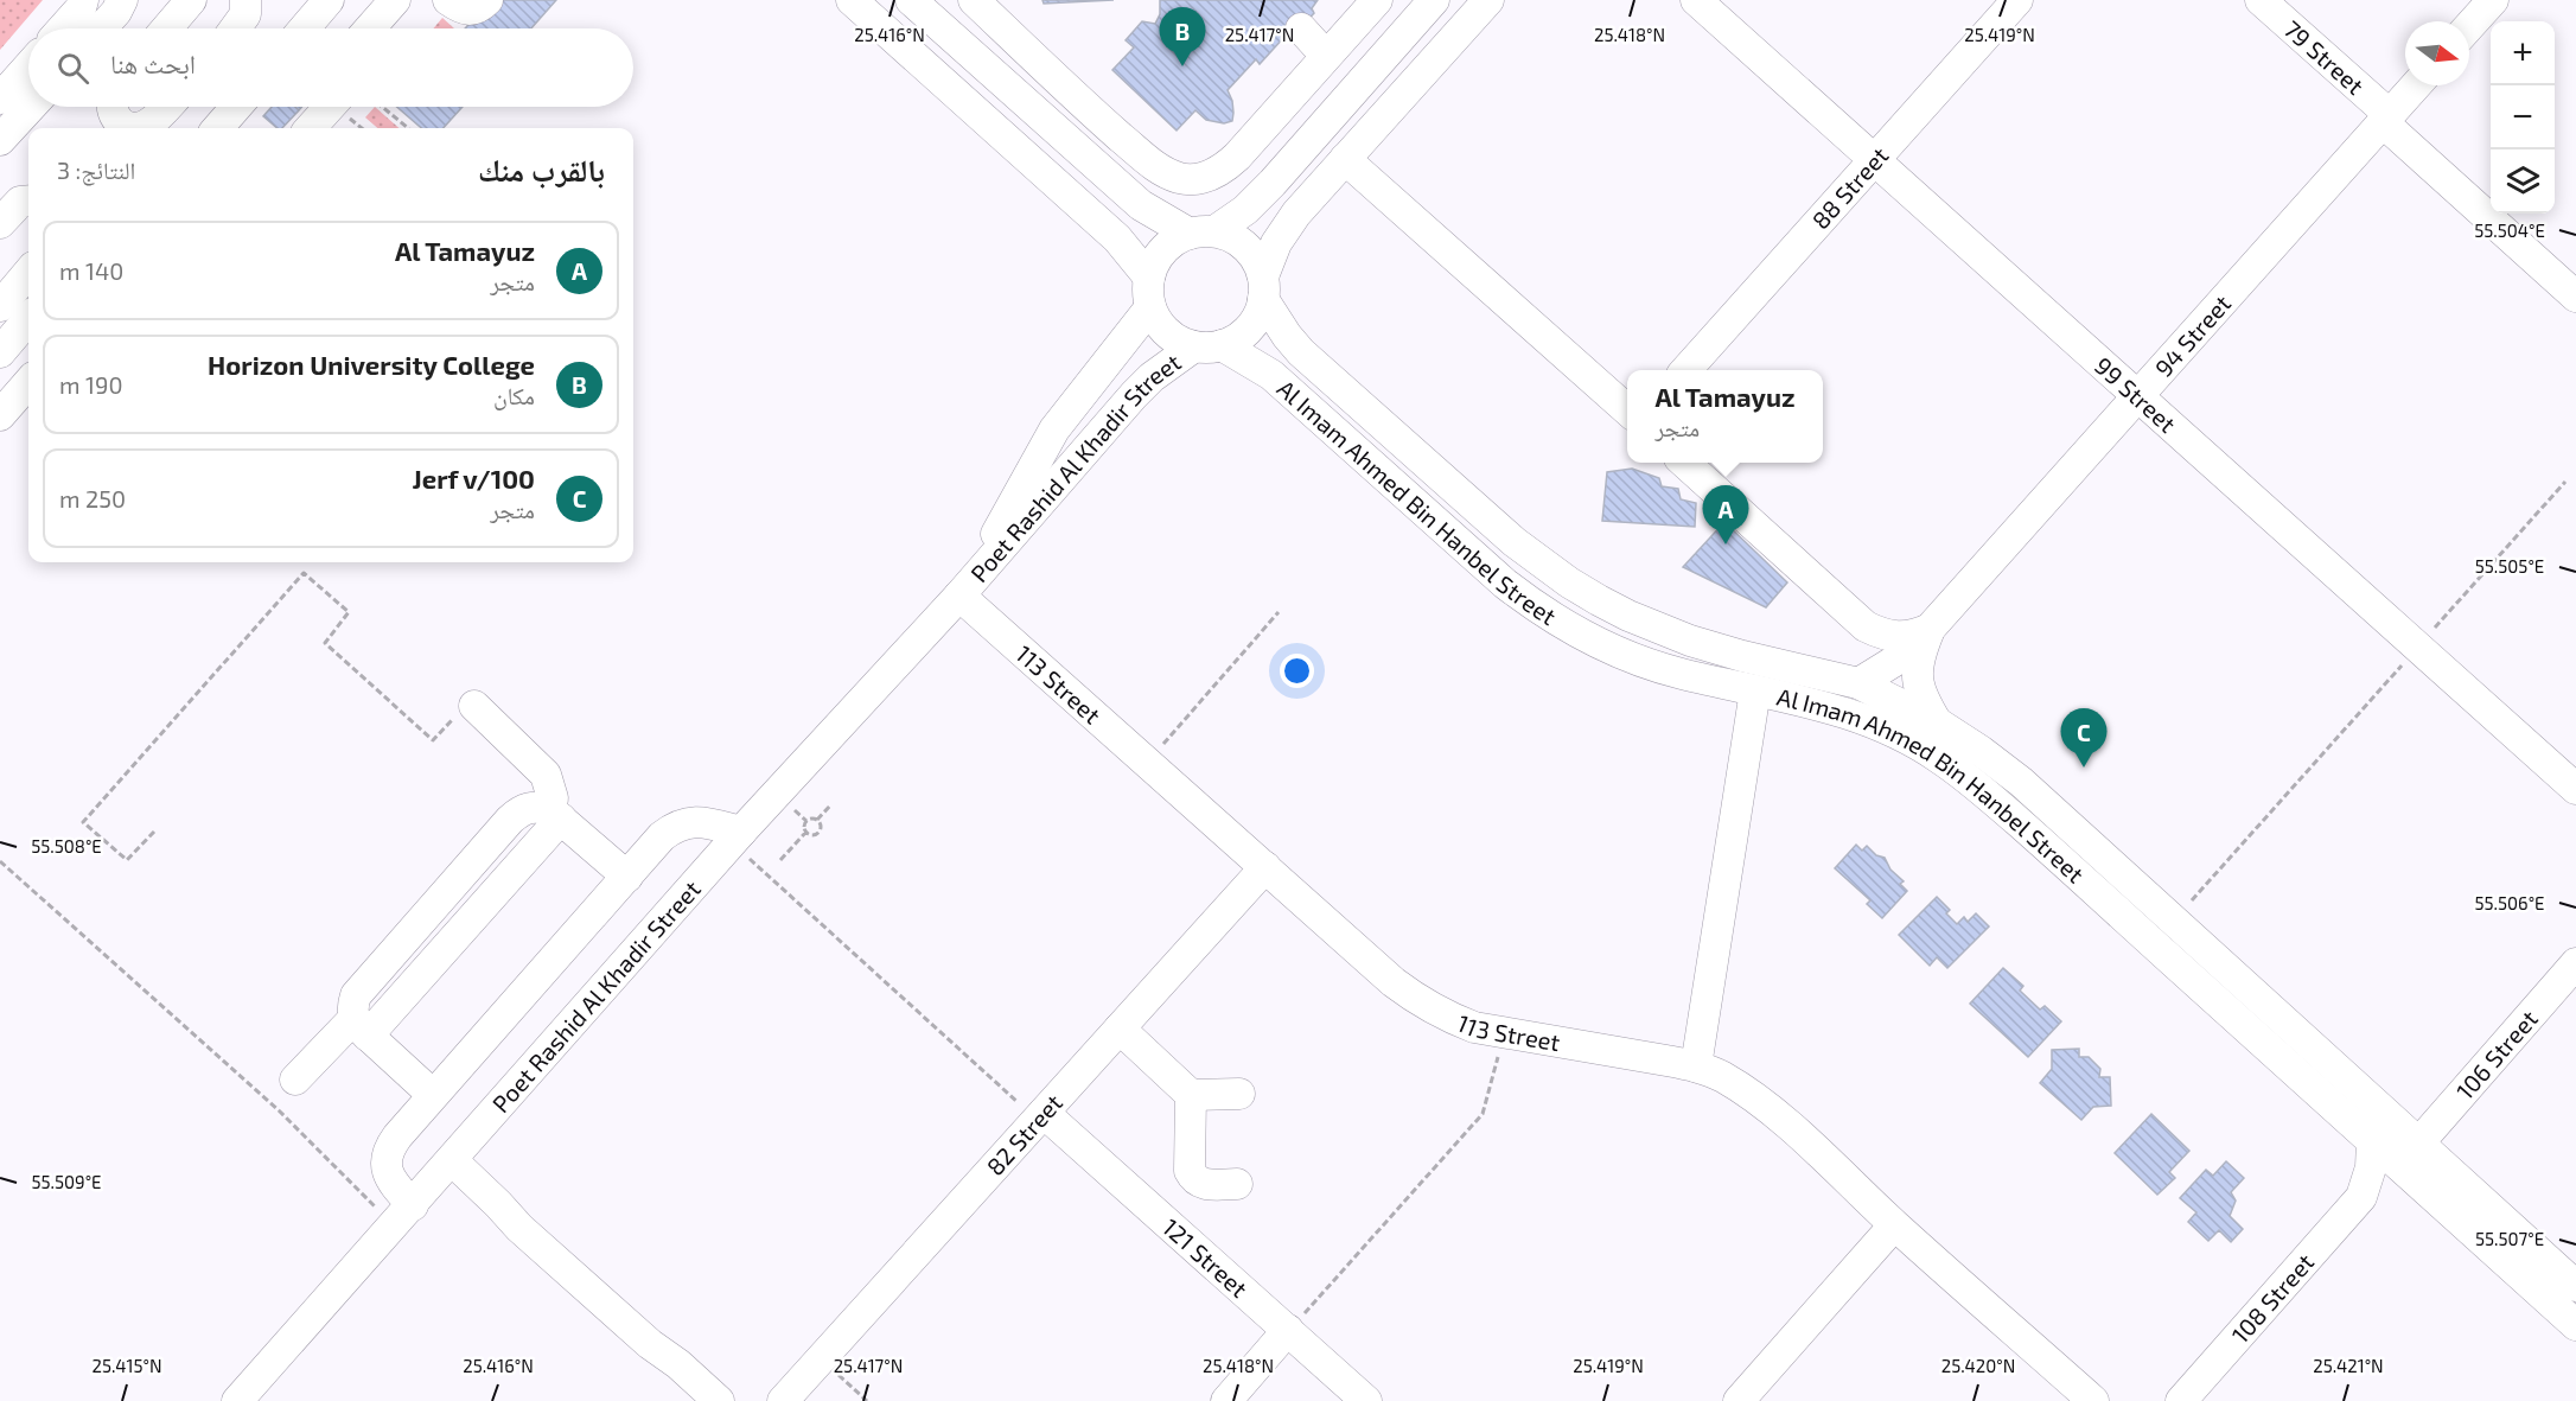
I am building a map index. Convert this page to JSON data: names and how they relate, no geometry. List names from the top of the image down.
{
  "streets": {
    "street": [
      "79 Street",
      "88 Street",
      "94 Street",
      "99 Street",
      "Poet Rashid Al Khadir Street",
      "Al Imam Ahmed Bin Hanbel Street",
      "113 Street",
      "106 Street",
      "82 Street",
      "121 Street",
      "108 Street"
    ]
  },
  "crossings": [
    ["79 Street", "94 Street"],
    ["88 Street", "99 Street"],
    ["94 Street", "99 Street"],
    ["94 Street", "Al Imam Ahmed Bin Hanbel Street"],
    ["Poet Rashid Al Khadir Street", "Al Imam Ahmed Bin Hanbel Street"],
    ["Poet Rashid Al Khadir Street", "113 Street"],
    ["Al Imam Ahmed Bin Hanbel Street", "106 Street"],
    ["Al Imam Ahmed Bin Hanbel Street", "108 Street"],
    ["113 Street", "82 Street"],
    ["82 Street", "121 Street"]
  ],
  "north": "right",
  "page": {
    "pins": ["B", "A", "C"],
    "map_buttons": ["+", "−"],
    "search": "ابحث هنا",
    "heading": ["بالقرب منك", "النتائج: 3"],
    "list": [
      {
        "mark": "A",
        "name": "Al Tamayuz",
        "note": "متجر",
        "value": "140 m"
      },
      {
        "mark": "B",
        "name": "Horizon University College",
        "note": "مكان",
        "value": "190 m"
      },
      {
        "mark": "C",
        "name": "Jerf v/100",
        "note": "متجر",
        "value": "250 m"
      }
    ],
    "popup": ["Al Tamayuz", "متجر"]
  },
  "coordinates": [
    "25.416°N",
    "25.417°N",
    "25.418°N",
    "25.419°N",
    "55.504°E",
    "55.505°E",
    "55.508°E",
    "55.506°E",
    "55.509°E",
    "55.507°E",
    "25.415°N",
    "25.420°N",
    "25.421°N"
  ]
}
